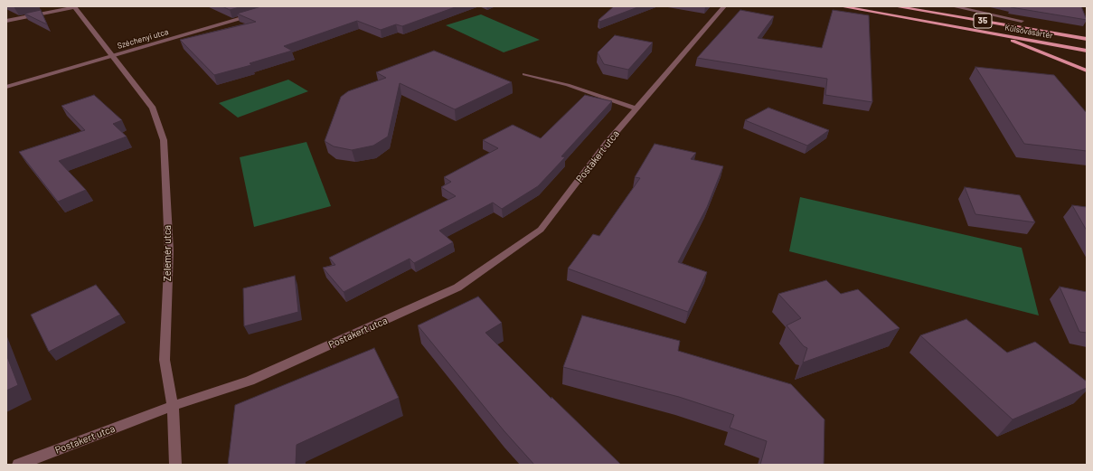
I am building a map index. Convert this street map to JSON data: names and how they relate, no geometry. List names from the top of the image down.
{
  "streets": {
    "main road": ["35", "Külsővásártér"],
    "street": ["Széchenyi utca", "Postakert utca", "Zelemér utca"]
  },
  "crossings": [
    ["Széchenyi utca", "Zelemér utca"],
    ["Postakert utca", "Zelemér utca"]
  ]
}
